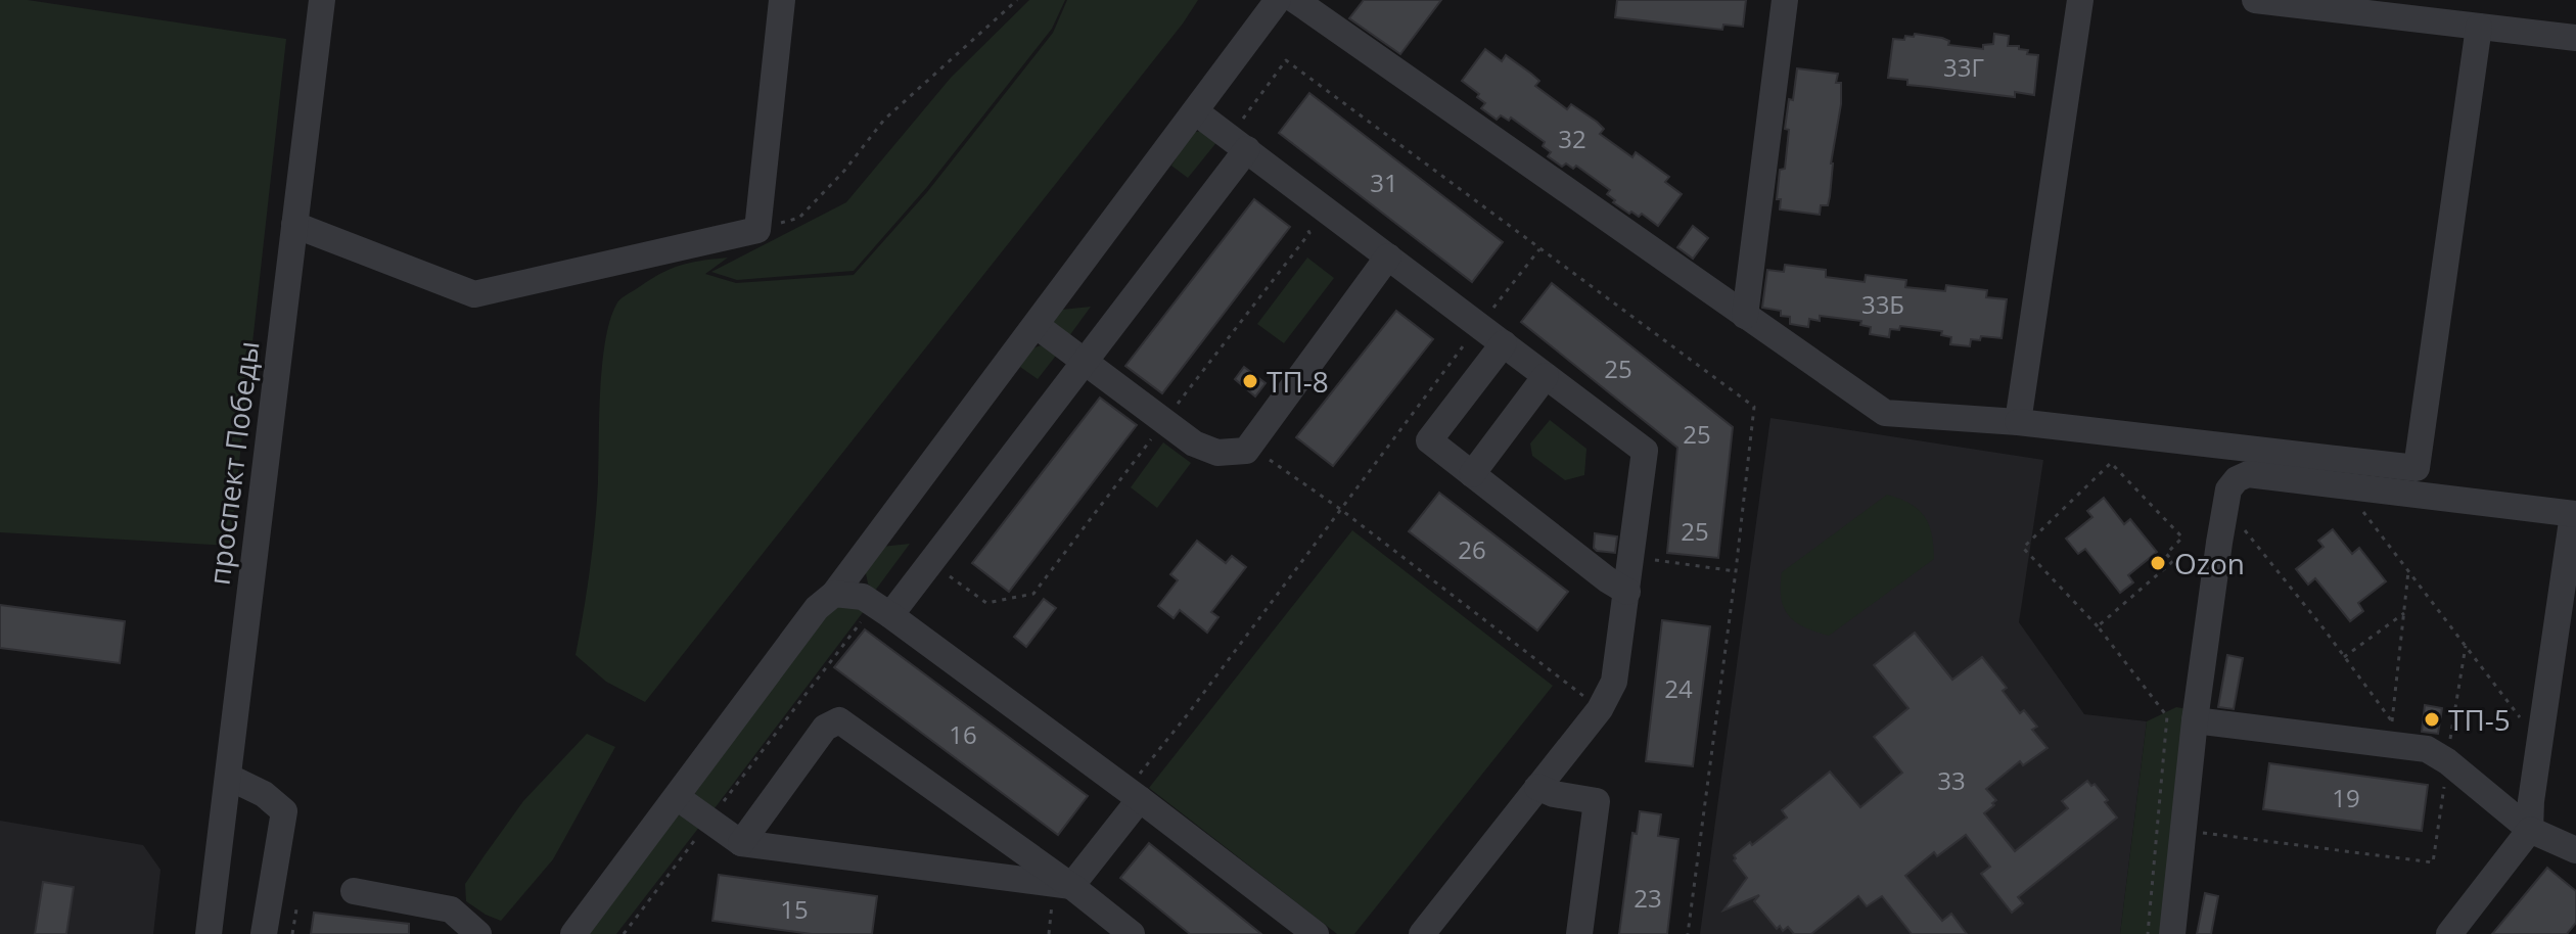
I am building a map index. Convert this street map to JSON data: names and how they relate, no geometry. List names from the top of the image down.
{
  "streets": {
    "street": ["проспект Победы"]
  },
  "places": ["ТП-8", "Ozon", "ТП-5"],
  "house_numbers": [
    "33Г",
    "32",
    "31",
    "33Б",
    "25",
    "25",
    "25",
    "26",
    "24",
    "16",
    "33",
    "19",
    "23",
    "15"
  ]
}
